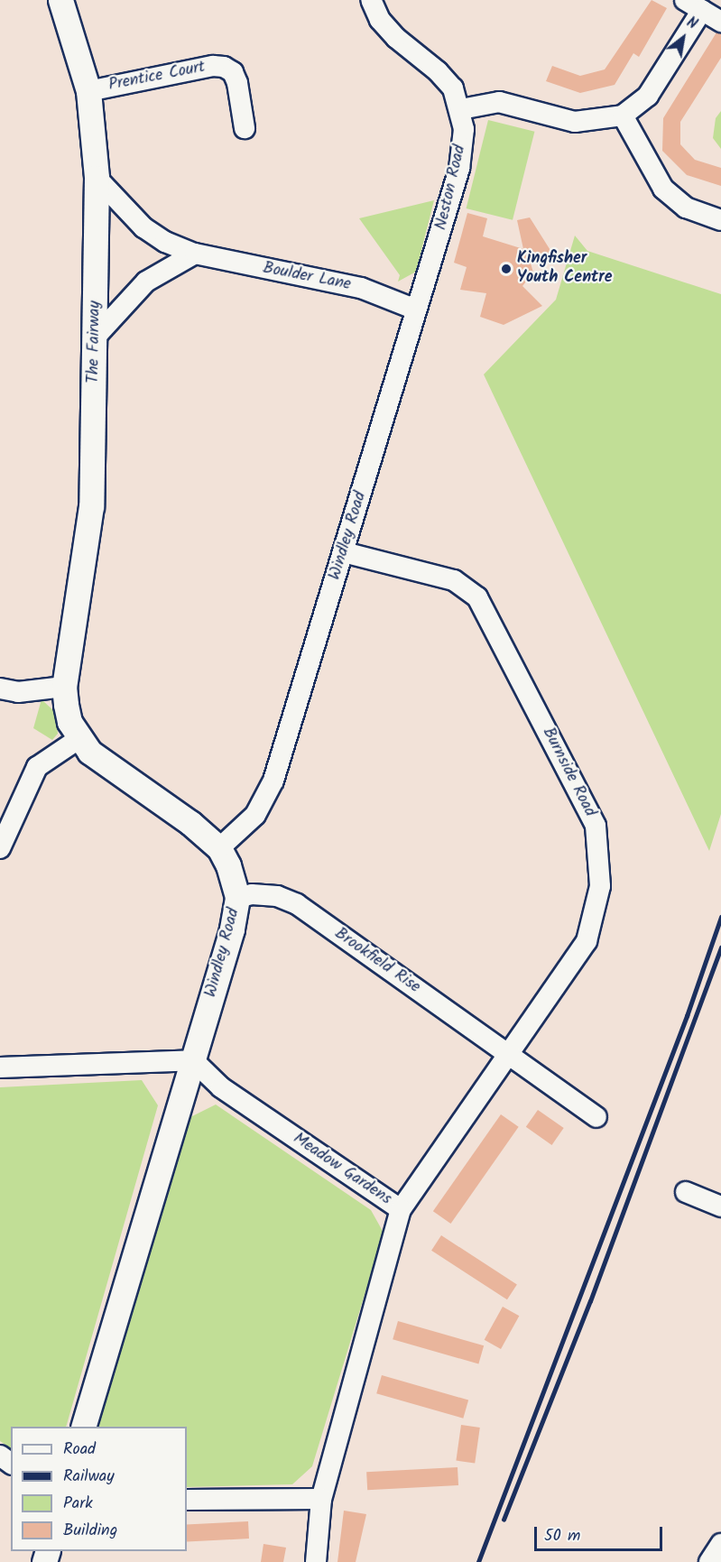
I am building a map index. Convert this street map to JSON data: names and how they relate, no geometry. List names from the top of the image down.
{
  "streets": {
    "street": [
      "Prentice Court",
      "Neston Road",
      "Boulder Lane",
      "The Fairway",
      "Windley Road",
      "Burnside Road",
      "Brookfield Rise",
      "Meadow Gardens"
    ]
  },
  "crossings": [
    ["Prentice Court", "The Fairway"],
    ["Neston Road", "Boulder Lane"],
    ["Neston Road", "Windley Road"],
    ["Boulder Lane", "The Fairway"],
    ["Boulder Lane", "Windley Road"],
    ["Windley Road", "Burnside Road"],
    ["Windley Road", "Brookfield Rise"],
    ["Windley Road", "Meadow Gardens"],
    ["Burnside Road", "Brookfield Rise"],
    ["Burnside Road", "Meadow Gardens"]
  ],
  "places": ["Kingfisher Youth Centre"],
  "legend": [
    "Road",
    "Railway",
    "Park",
    "Building"
  ],
  "scale_bar": "50 m",
  "north": "top right"
}
